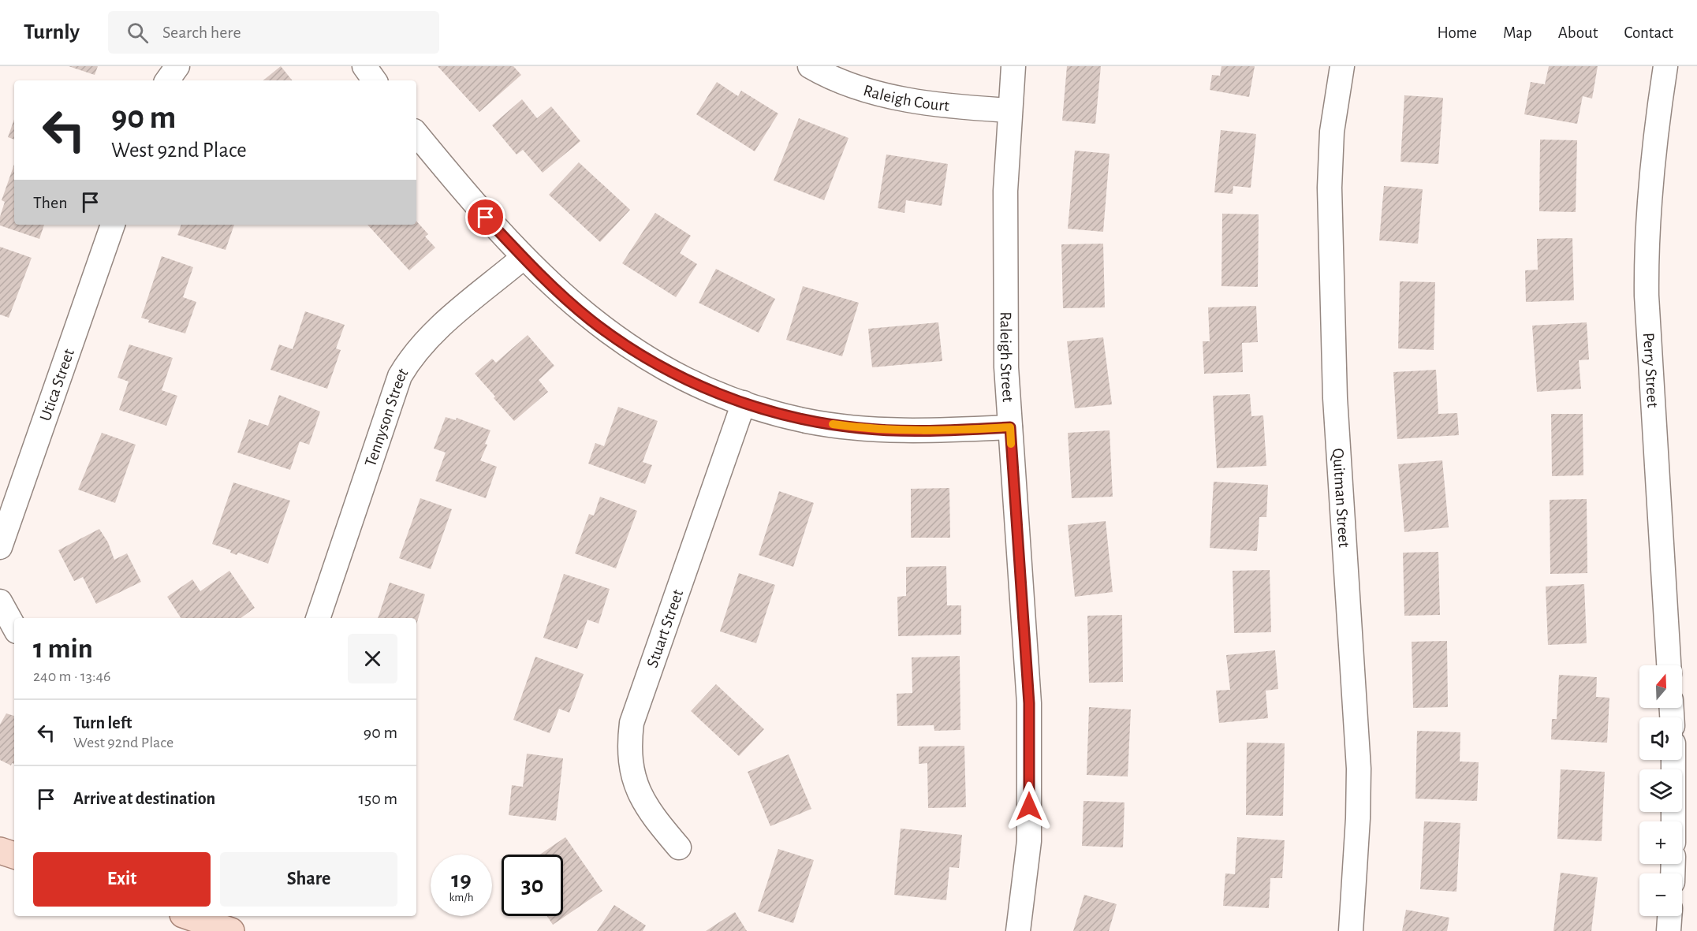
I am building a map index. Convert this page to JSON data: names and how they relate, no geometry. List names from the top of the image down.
{
  "streets": {
    "street": [
      "Raleigh Court",
      "Raleigh Street",
      "Perry Street",
      "Utica Street",
      "Tennyson Street",
      "Quitman Street",
      "Stuart Street"
    ]
  },
  "crossings": [
    ["Raleigh Court", "Raleigh Street"]
  ],
  "north": "top",
  "page": {
    "header": "Turnly",
    "search": "Search here",
    "nav": [
      "Home",
      "Map",
      "About",
      "Contact"
    ],
    "turn": ["90 m", "West 92nd Place"],
    "then": "Then",
    "heading": ["1 min", "240 m · 13:46"],
    "map_buttons": ["+", "−"],
    "list": [
      {
        "name": "Turn left",
        "note": "West 92nd Place",
        "value": "90 m"
      },
      {
        "name": "Arrive at destination",
        "value": "150 m"
      }
    ],
    "buttons": ["Exit", "Share"],
    "speed": "19 km/h",
    "limit": "30"
  }
}
